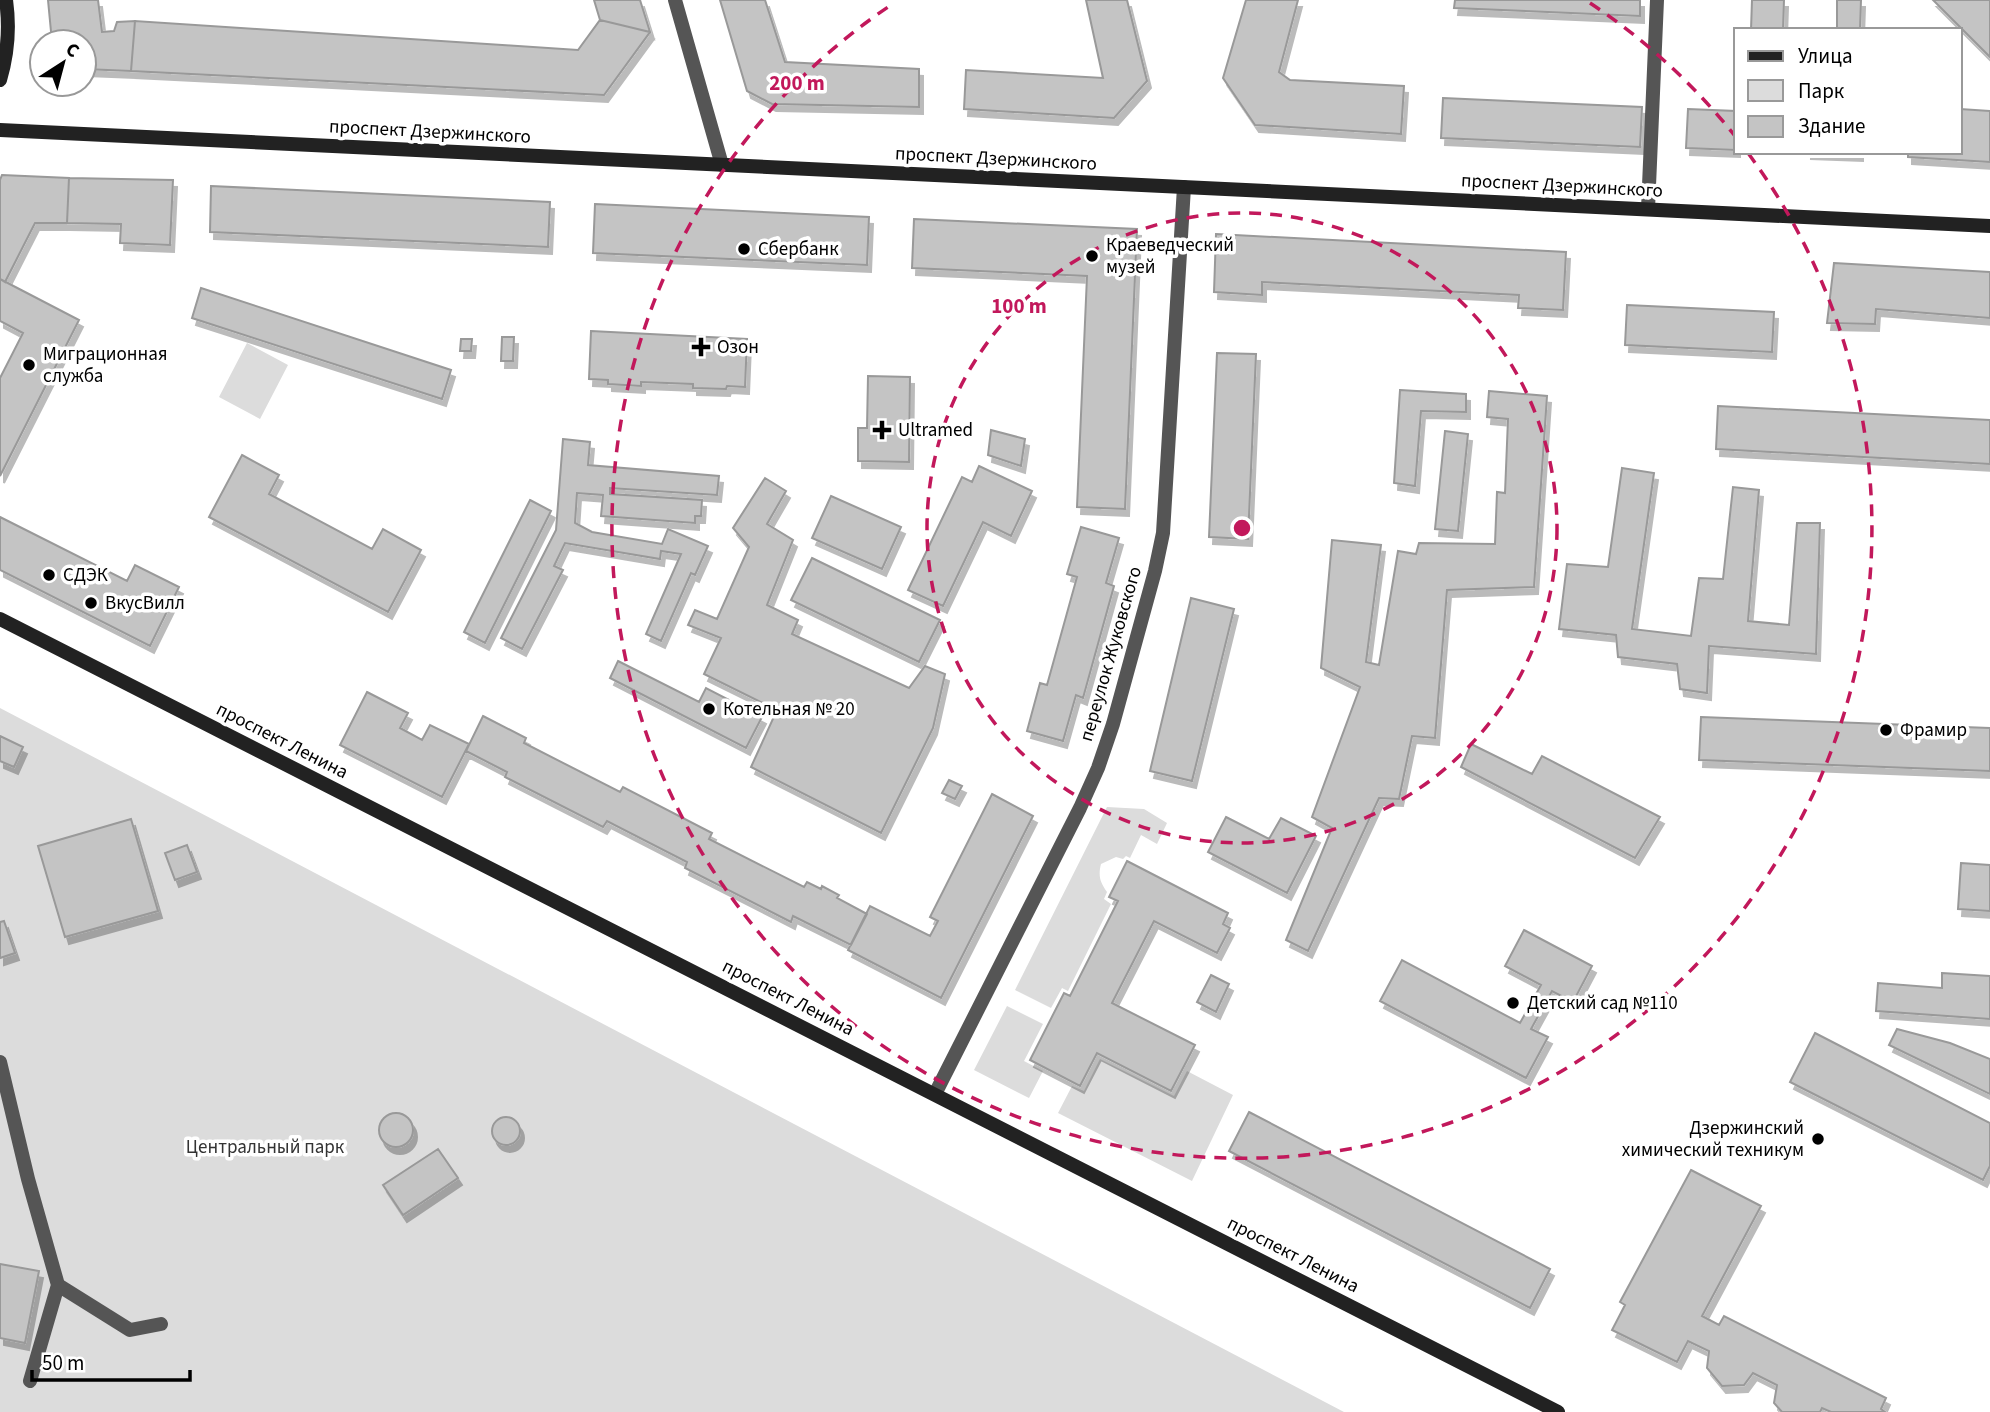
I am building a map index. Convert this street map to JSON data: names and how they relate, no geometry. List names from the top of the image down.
{
  "streets": {
    "main road": ["проспект Дзержинского", "проспект Ленина"],
    "street": ["переулок Жуковского"]
  },
  "crossings": [
    ["проспект Дзержинского", "переулок Жуковского"],
    ["переулок Жуковского", "проспект Ленина"]
  ],
  "parks": ["Центральный парк"],
  "places": {
    "other": [
      "Сбербанк",
      "Краеведческий музей",
      "Миграционная служба",
      "СДЭК",
      "ВкусВилл",
      "Котельная № 20",
      "Фрамир",
      "Детский сад №110",
      "Дзержинский химический техникум"
    ],
    "health": ["Озон", "Ultramed"]
  },
  "legend": ["Улица", "Парк", "Здание"],
  "scale_bar": "50 m",
  "north": "top right",
  "rings": ["200 m", "100 m"]
}
